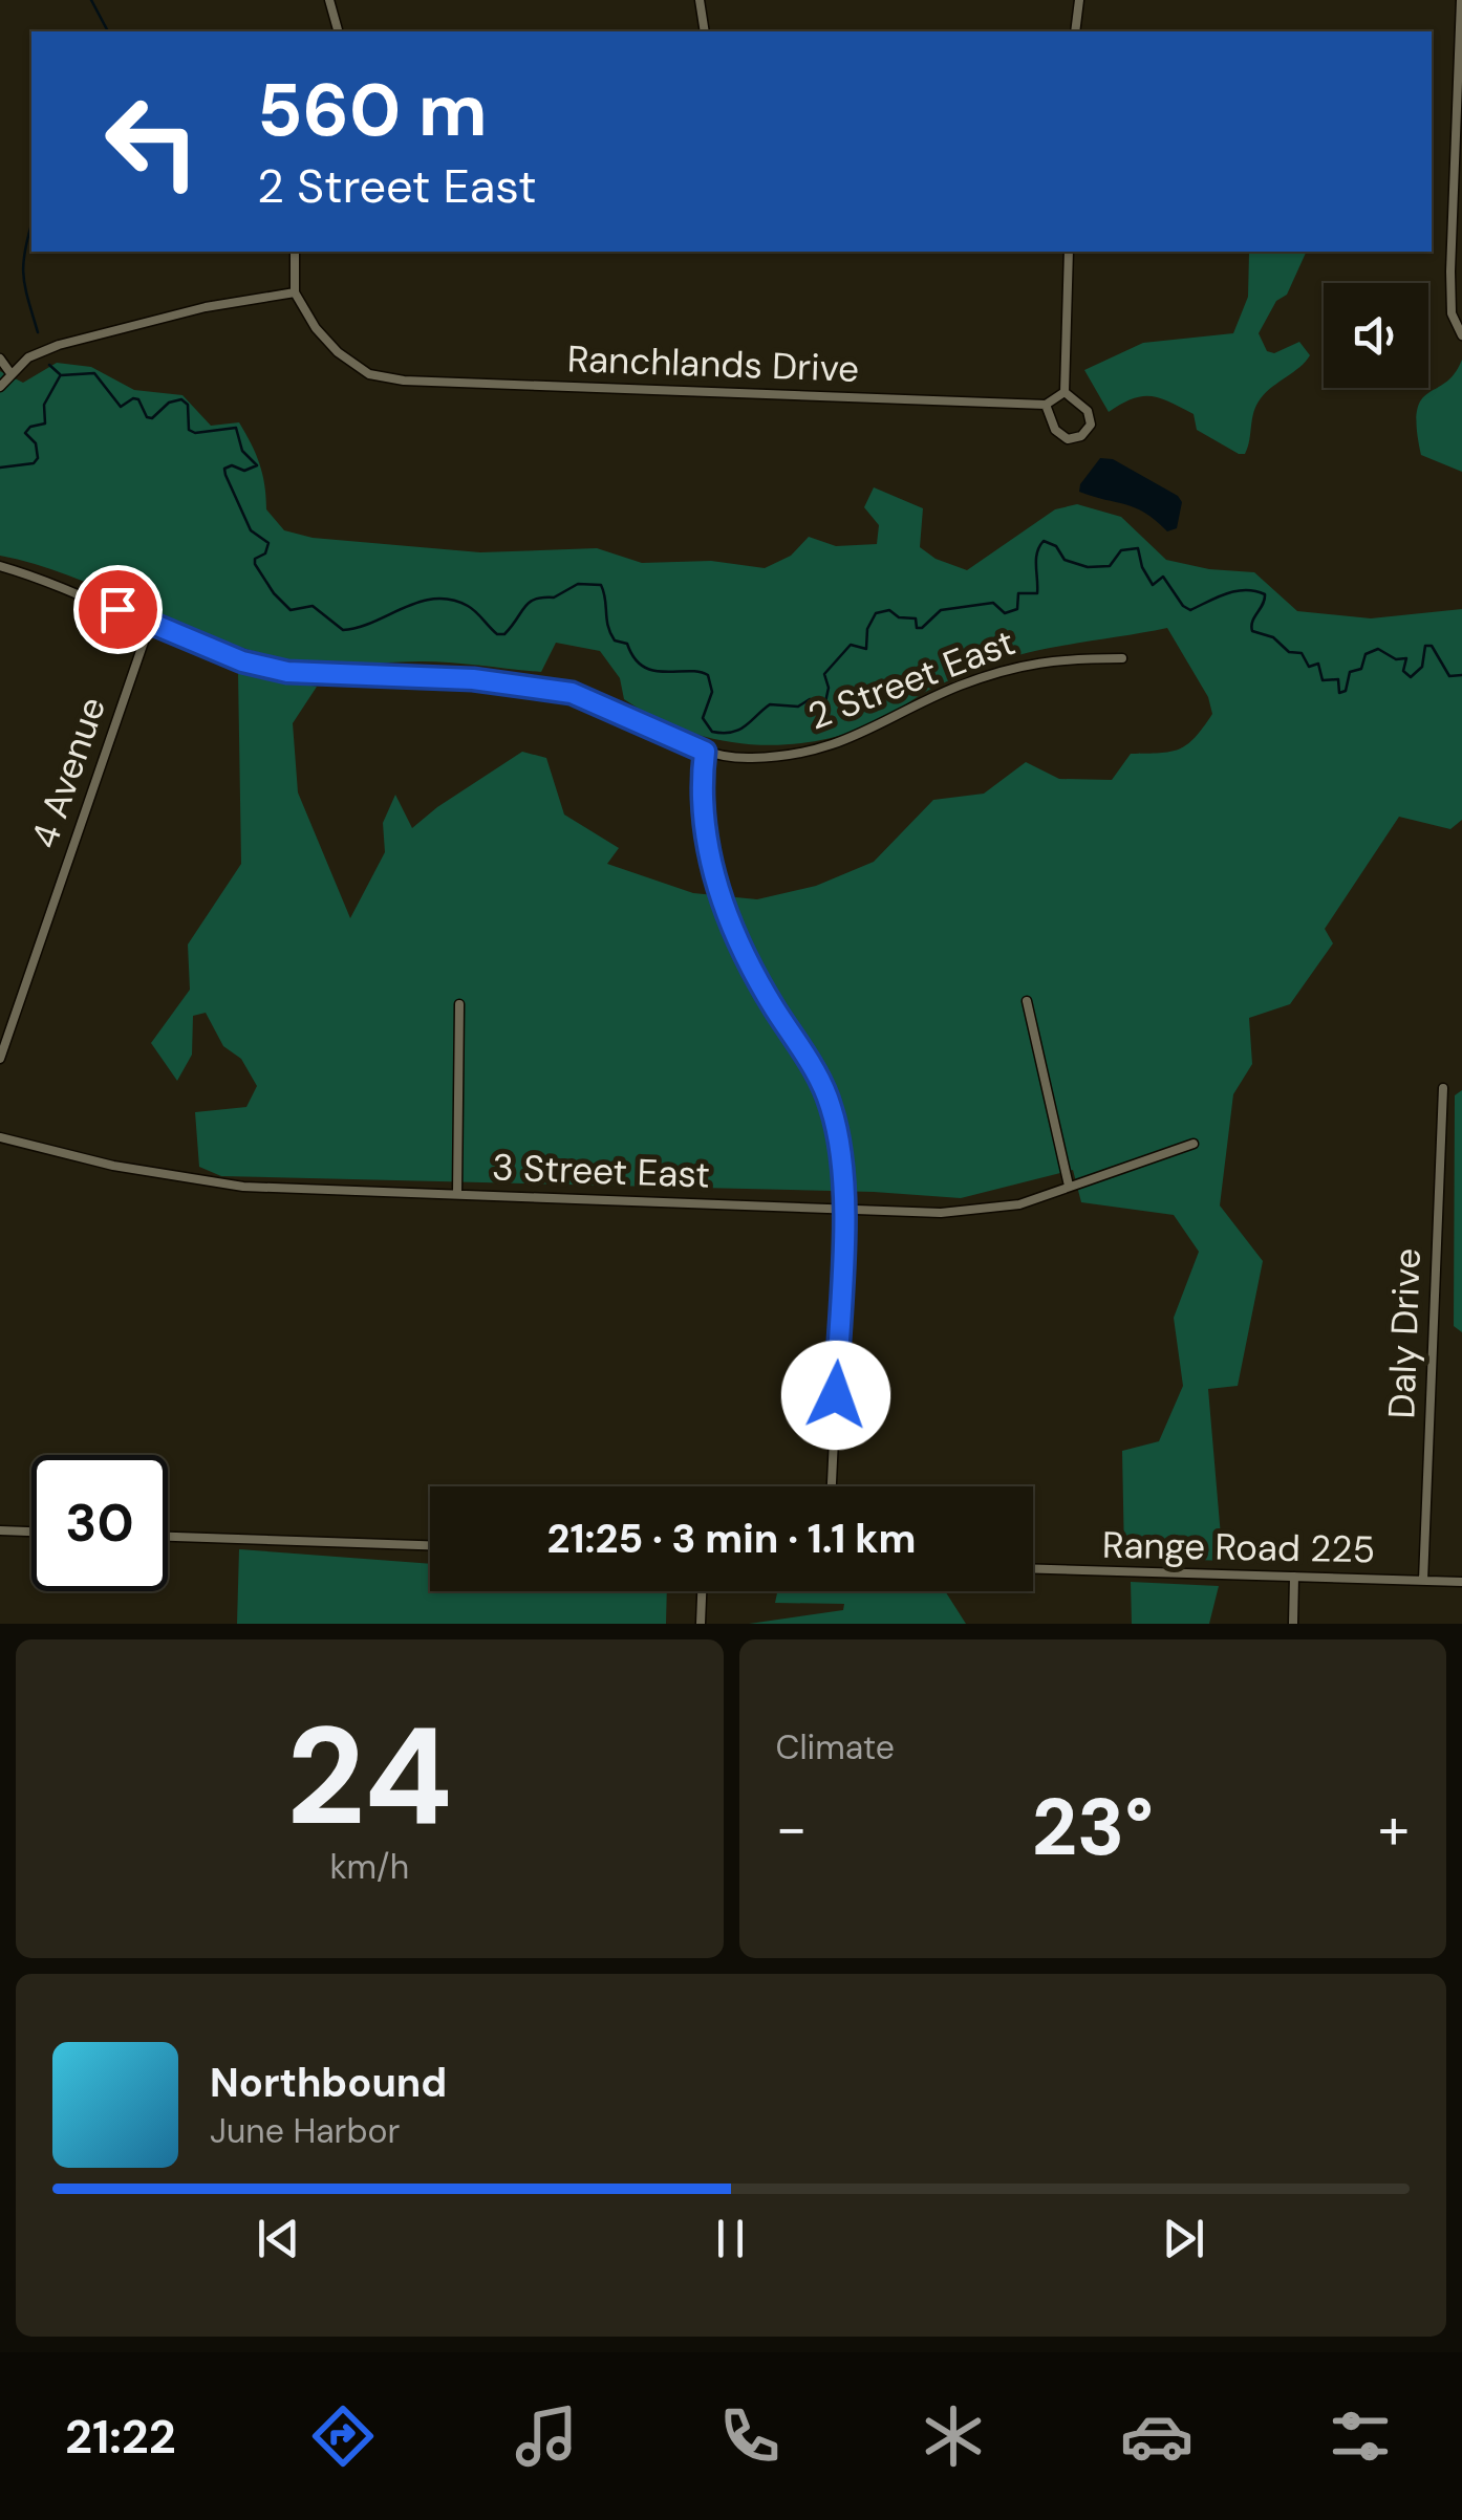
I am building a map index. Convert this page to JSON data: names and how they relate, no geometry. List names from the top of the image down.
{
  "streets": {
    "street": [
      "Ranchlands Drive",
      "2 Street East",
      "4 Avenue",
      "3 Street East",
      "Daly Drive",
      "Range Road 225"
    ]
  },
  "crossings": [
    ["2 Street East", "4 Avenue"],
    ["Daly Drive", "Range Road 225"]
  ],
  "page": {
    "turn": ["560 m", "2 Street East"],
    "limit": "30",
    "trip": "21:25 · 3 min · 1.1 km",
    "tile": [
      ["24", "km/h"],
      "Climate"
    ],
    "heat": ["−", "23°", "+"],
    "song": ["Northbound", "June Harbor"],
    "tabs": "21:22"
  }
}
